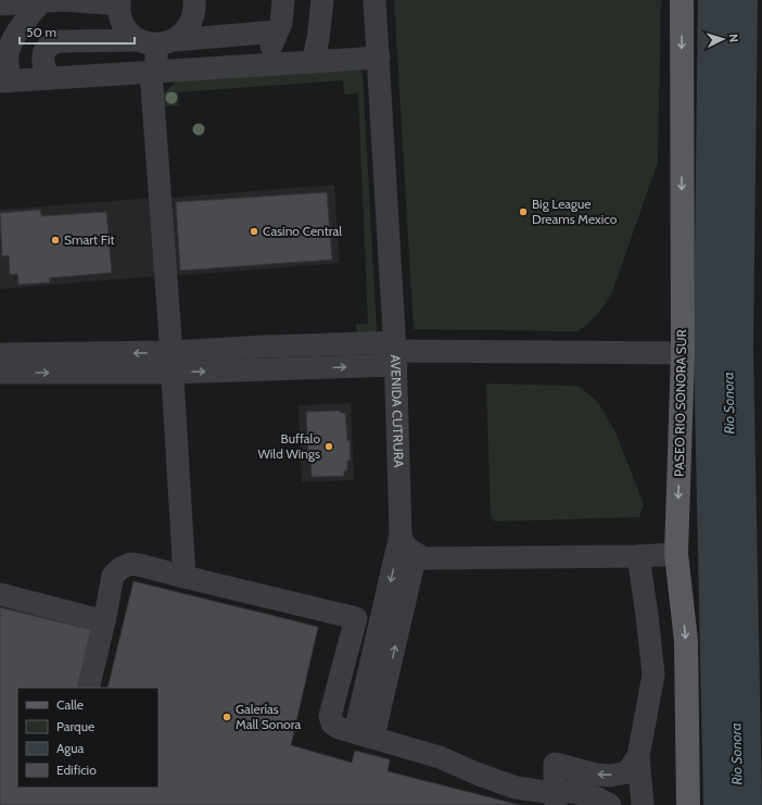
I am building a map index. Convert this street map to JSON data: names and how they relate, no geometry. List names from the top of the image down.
{
  "streets": {
    "main road": ["PASEO RIO SONORA SUR"],
    "street": ["AVENIDA CUTRURA"]
  },
  "one_way": ["PASEO RIO SONORA SUR"],
  "water": ["Rio Sonora"],
  "places": [
    "Big League Dreams Mexico",
    "Casino Central",
    "Smart Fit",
    "Buffalo Wild Wings",
    "Galerías Mall Sonora"
  ],
  "legend": [
    "Calle",
    "Parque",
    "Agua",
    "Edificio"
  ],
  "scale_bar": "50 m",
  "north": "right"
}
